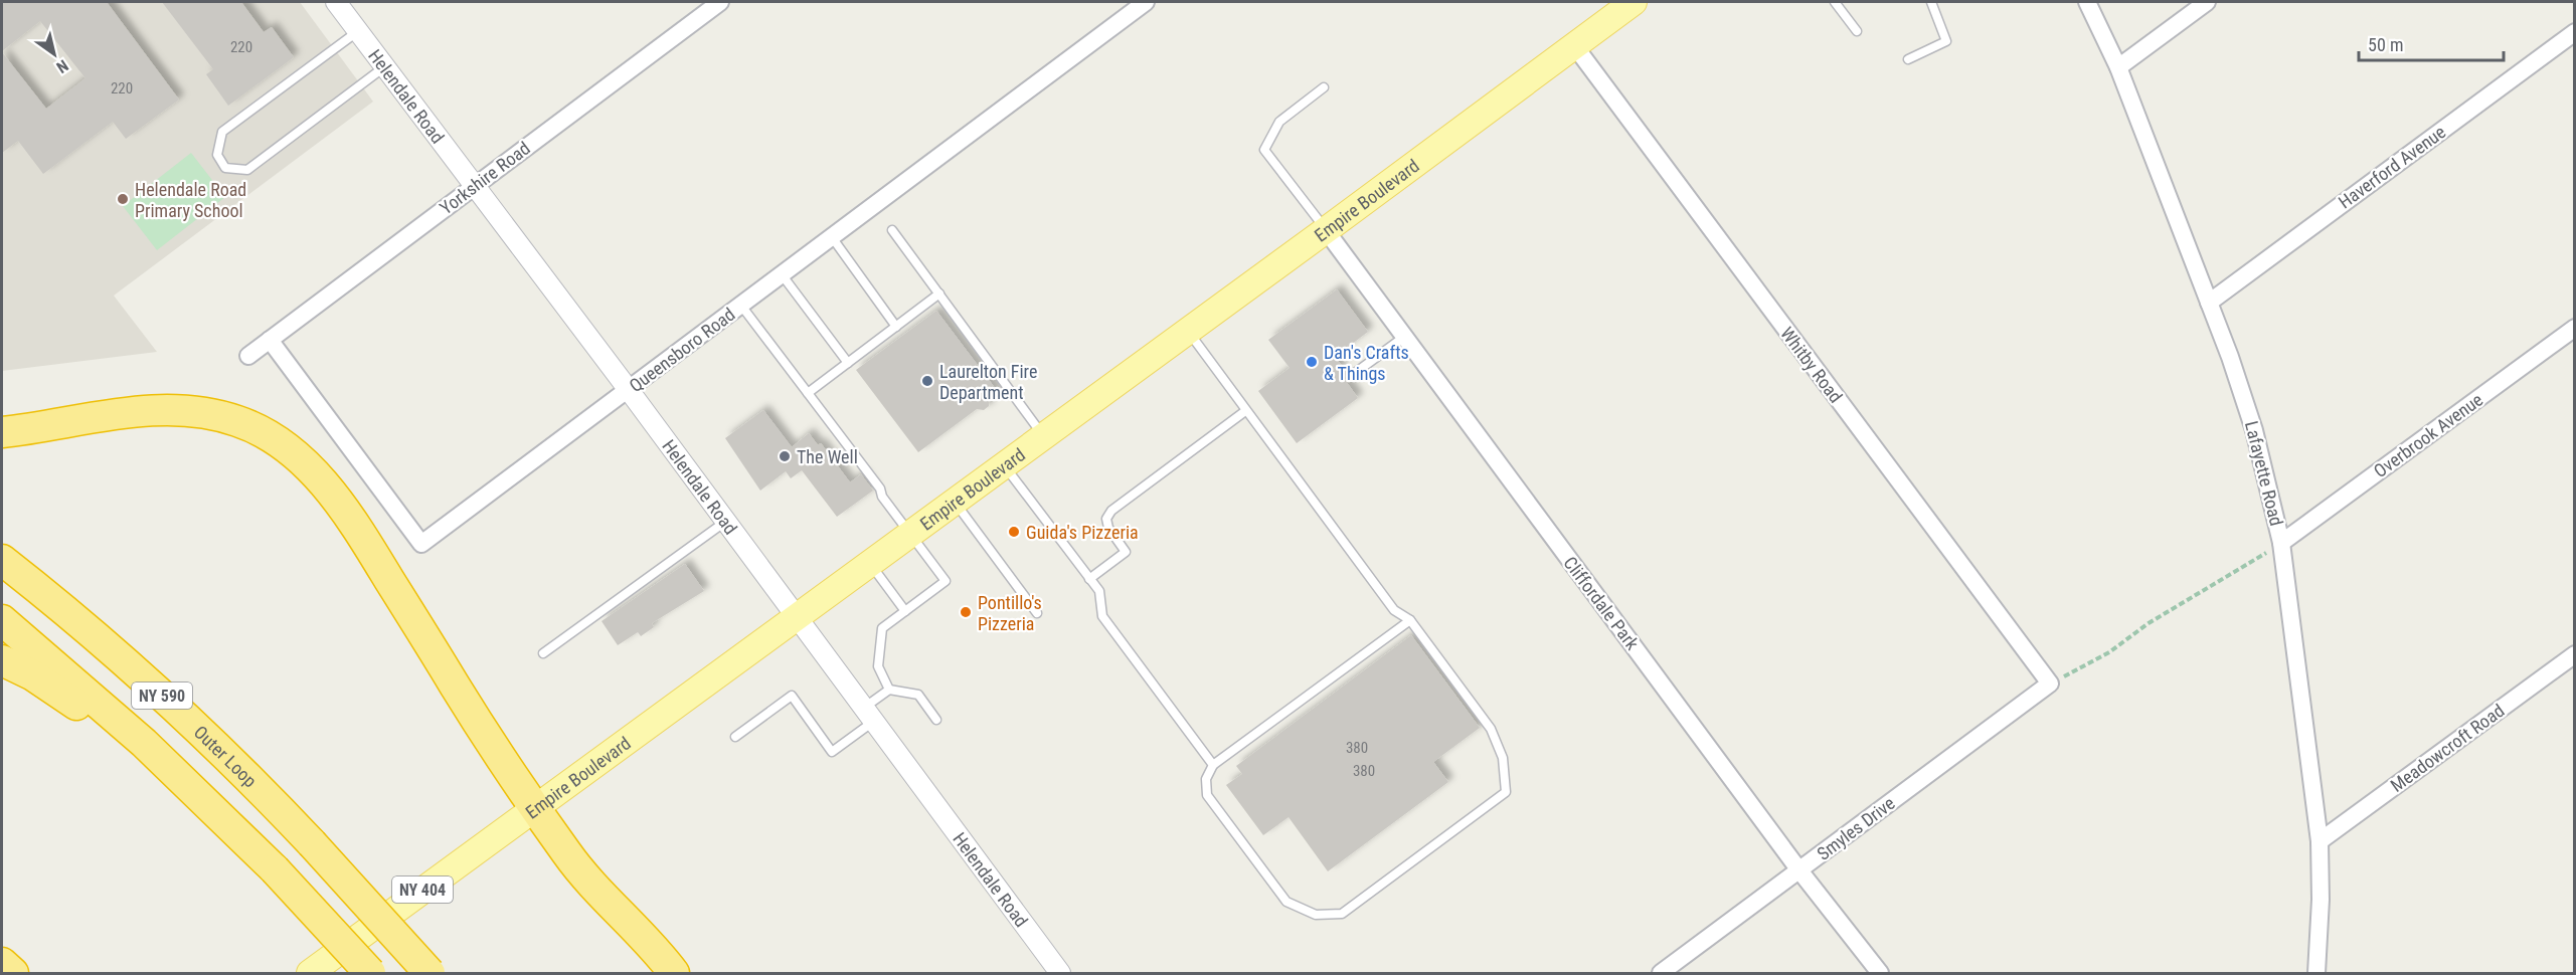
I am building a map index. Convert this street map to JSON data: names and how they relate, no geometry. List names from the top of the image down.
{
  "streets": {
    "highway": ["NY 590", "Outer Loop"],
    "main road": ["Empire Boulevard", "NY 404"],
    "street": [
      "Helendale Road",
      "Haverford Avenue",
      "Yorkshire Road",
      "Queensboro Road",
      "Whitby Road",
      "Overbrook Avenue",
      "Lafayette Road",
      "Cliffordale Park",
      "Meadowcroft Road",
      "Smyles Drive"
    ]
  },
  "crossings": [
    ["Helendale Road", "Yorkshire Road"],
    ["Helendale Road", "Empire Boulevard"],
    ["Helendale Road", "Queensboro Road"],
    ["Haverford Avenue", "Lafayette Road"],
    ["Yorkshire Road", "Queensboro Road"],
    ["Empire Boulevard", "Whitby Road"],
    ["Empire Boulevard", "Cliffordale Park"],
    ["Whitby Road", "Smyles Drive"],
    ["Overbrook Avenue", "Lafayette Road"],
    ["Lafayette Road", "Meadowcroft Road"],
    ["Cliffordale Park", "Smyles Drive"]
  ],
  "places": [
    "Helendale Road Primary School",
    "Dan's Crafts & Things",
    "Laurelton Fire Department",
    "The Well",
    "Guida's Pizzeria",
    "Pontillo's Pizzeria"
  ],
  "house_numbers": [
    "220",
    "220",
    "380",
    "380"
  ],
  "scale_bar": "50 m",
  "north": "bottom right"
}
